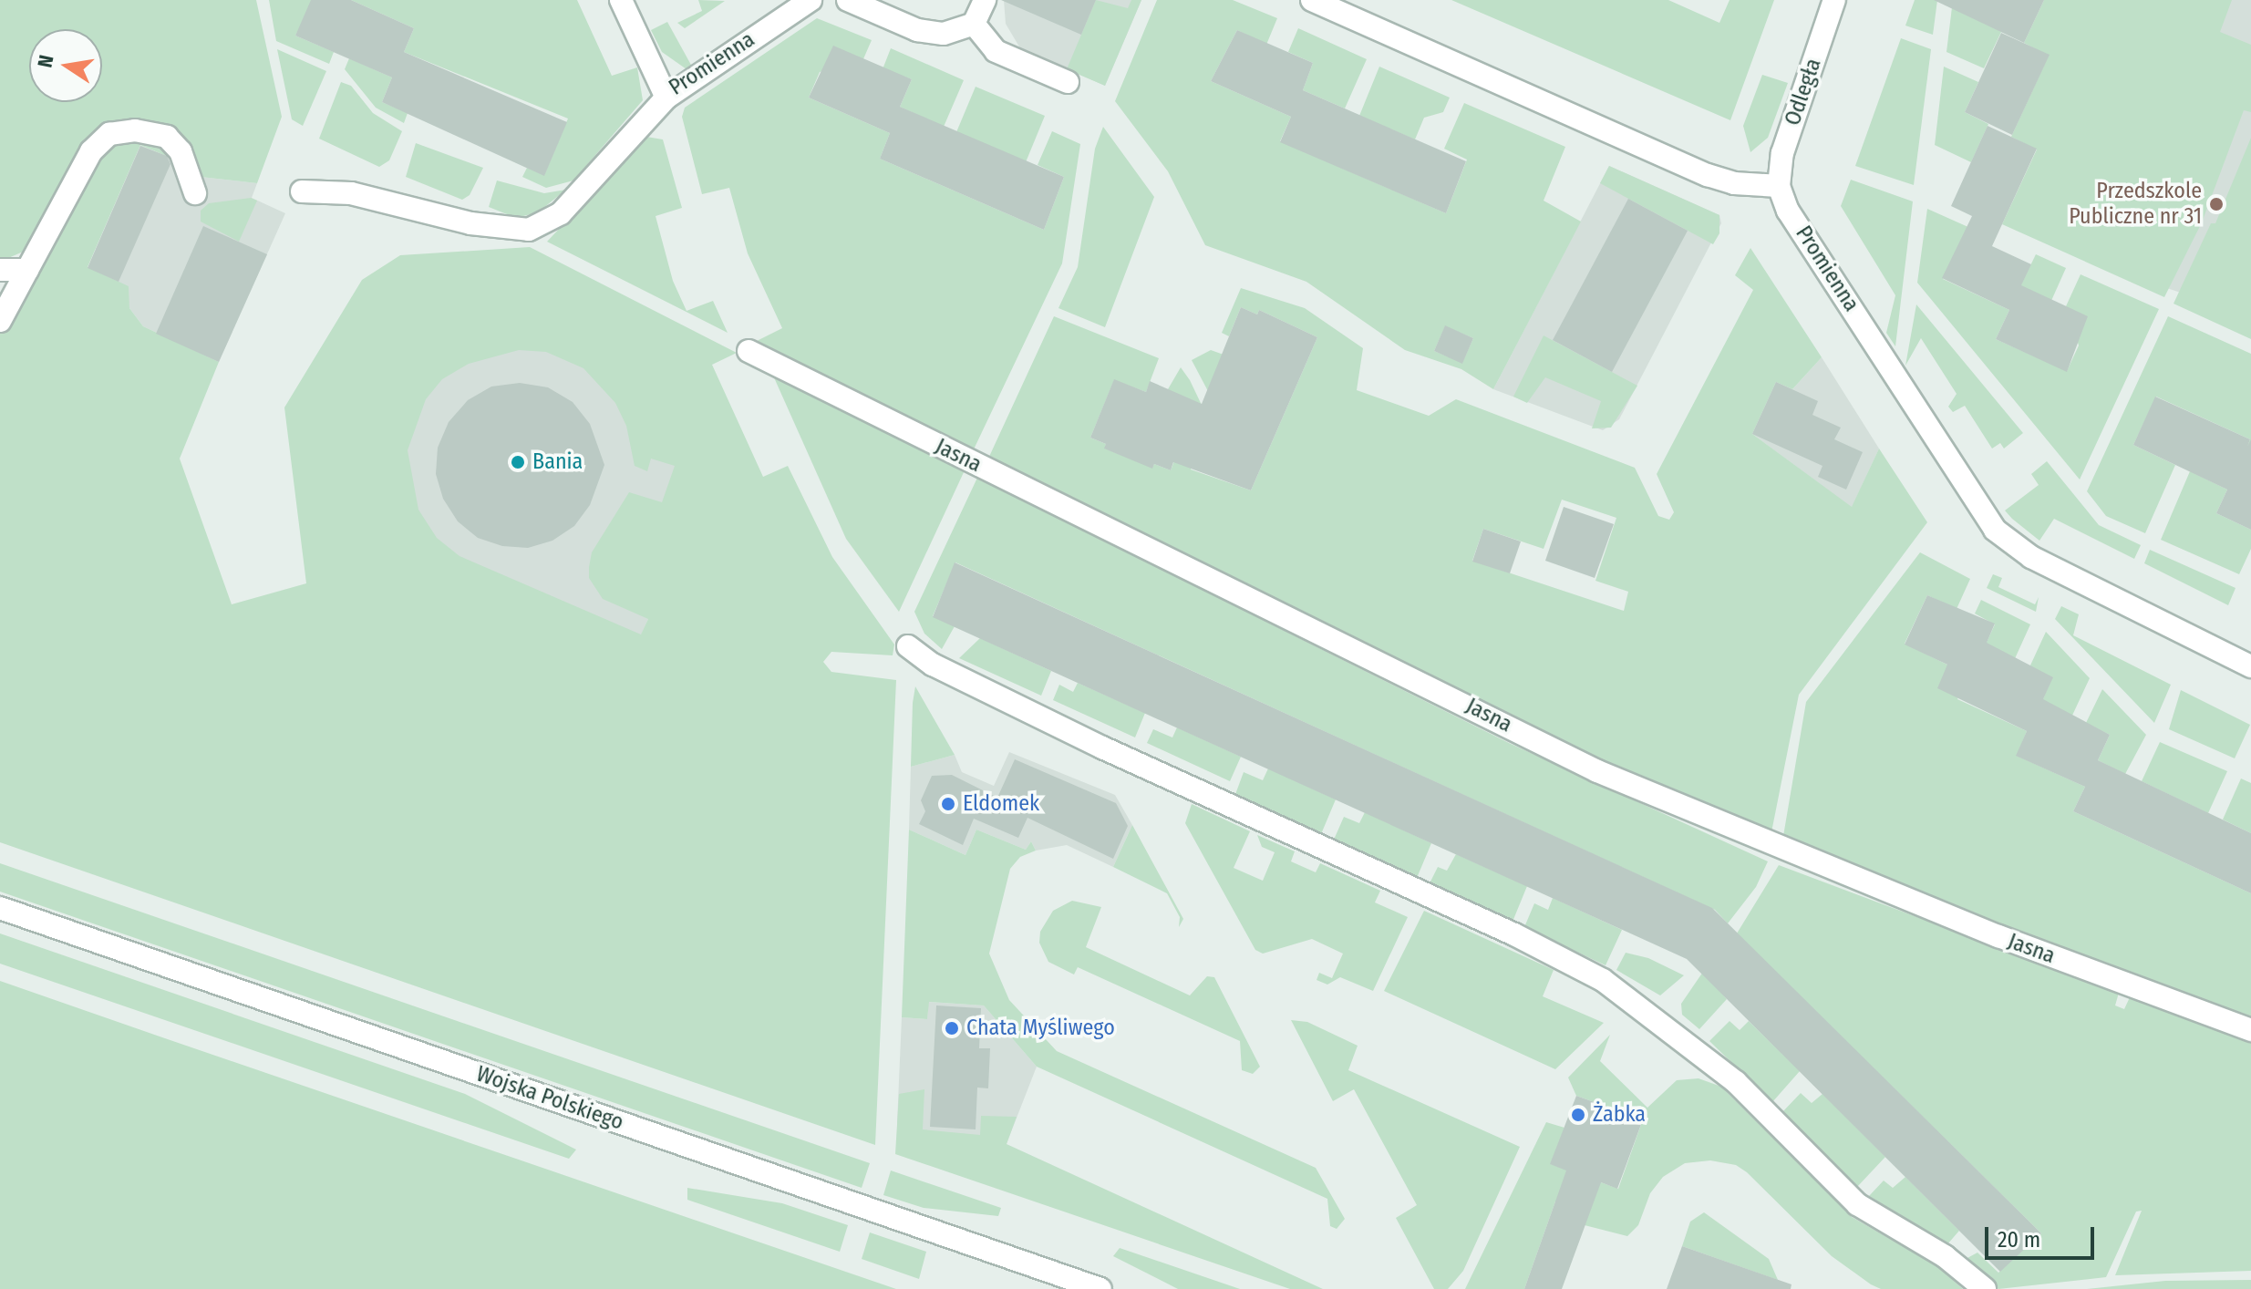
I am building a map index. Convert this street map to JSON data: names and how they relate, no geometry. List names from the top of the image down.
{
  "streets": {
    "street": [
      "Promienna",
      "Odległa",
      "Jasna",
      "Wojska Polskiego"
    ]
  },
  "crossings": [
    ["Promienna", "Odległa"]
  ],
  "places": [
    "Przedszkole Publiczne nr 31",
    "Bania",
    "Eldomek",
    "Chata Myśliwego",
    "Żabka"
  ],
  "scale_bar": "20 m",
  "north": "left"
}
